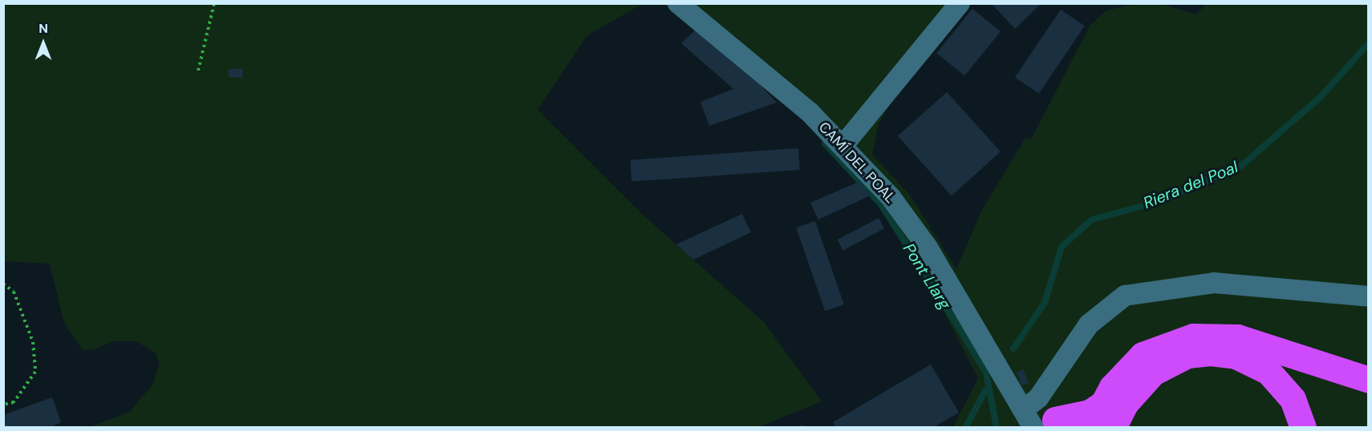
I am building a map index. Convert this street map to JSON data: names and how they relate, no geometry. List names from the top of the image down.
{
  "streets": {
    "street": ["CAMÍ DEL POAL"]
  },
  "water": ["Riera del Poal", "Pont Llarg"],
  "north": "top"
}
